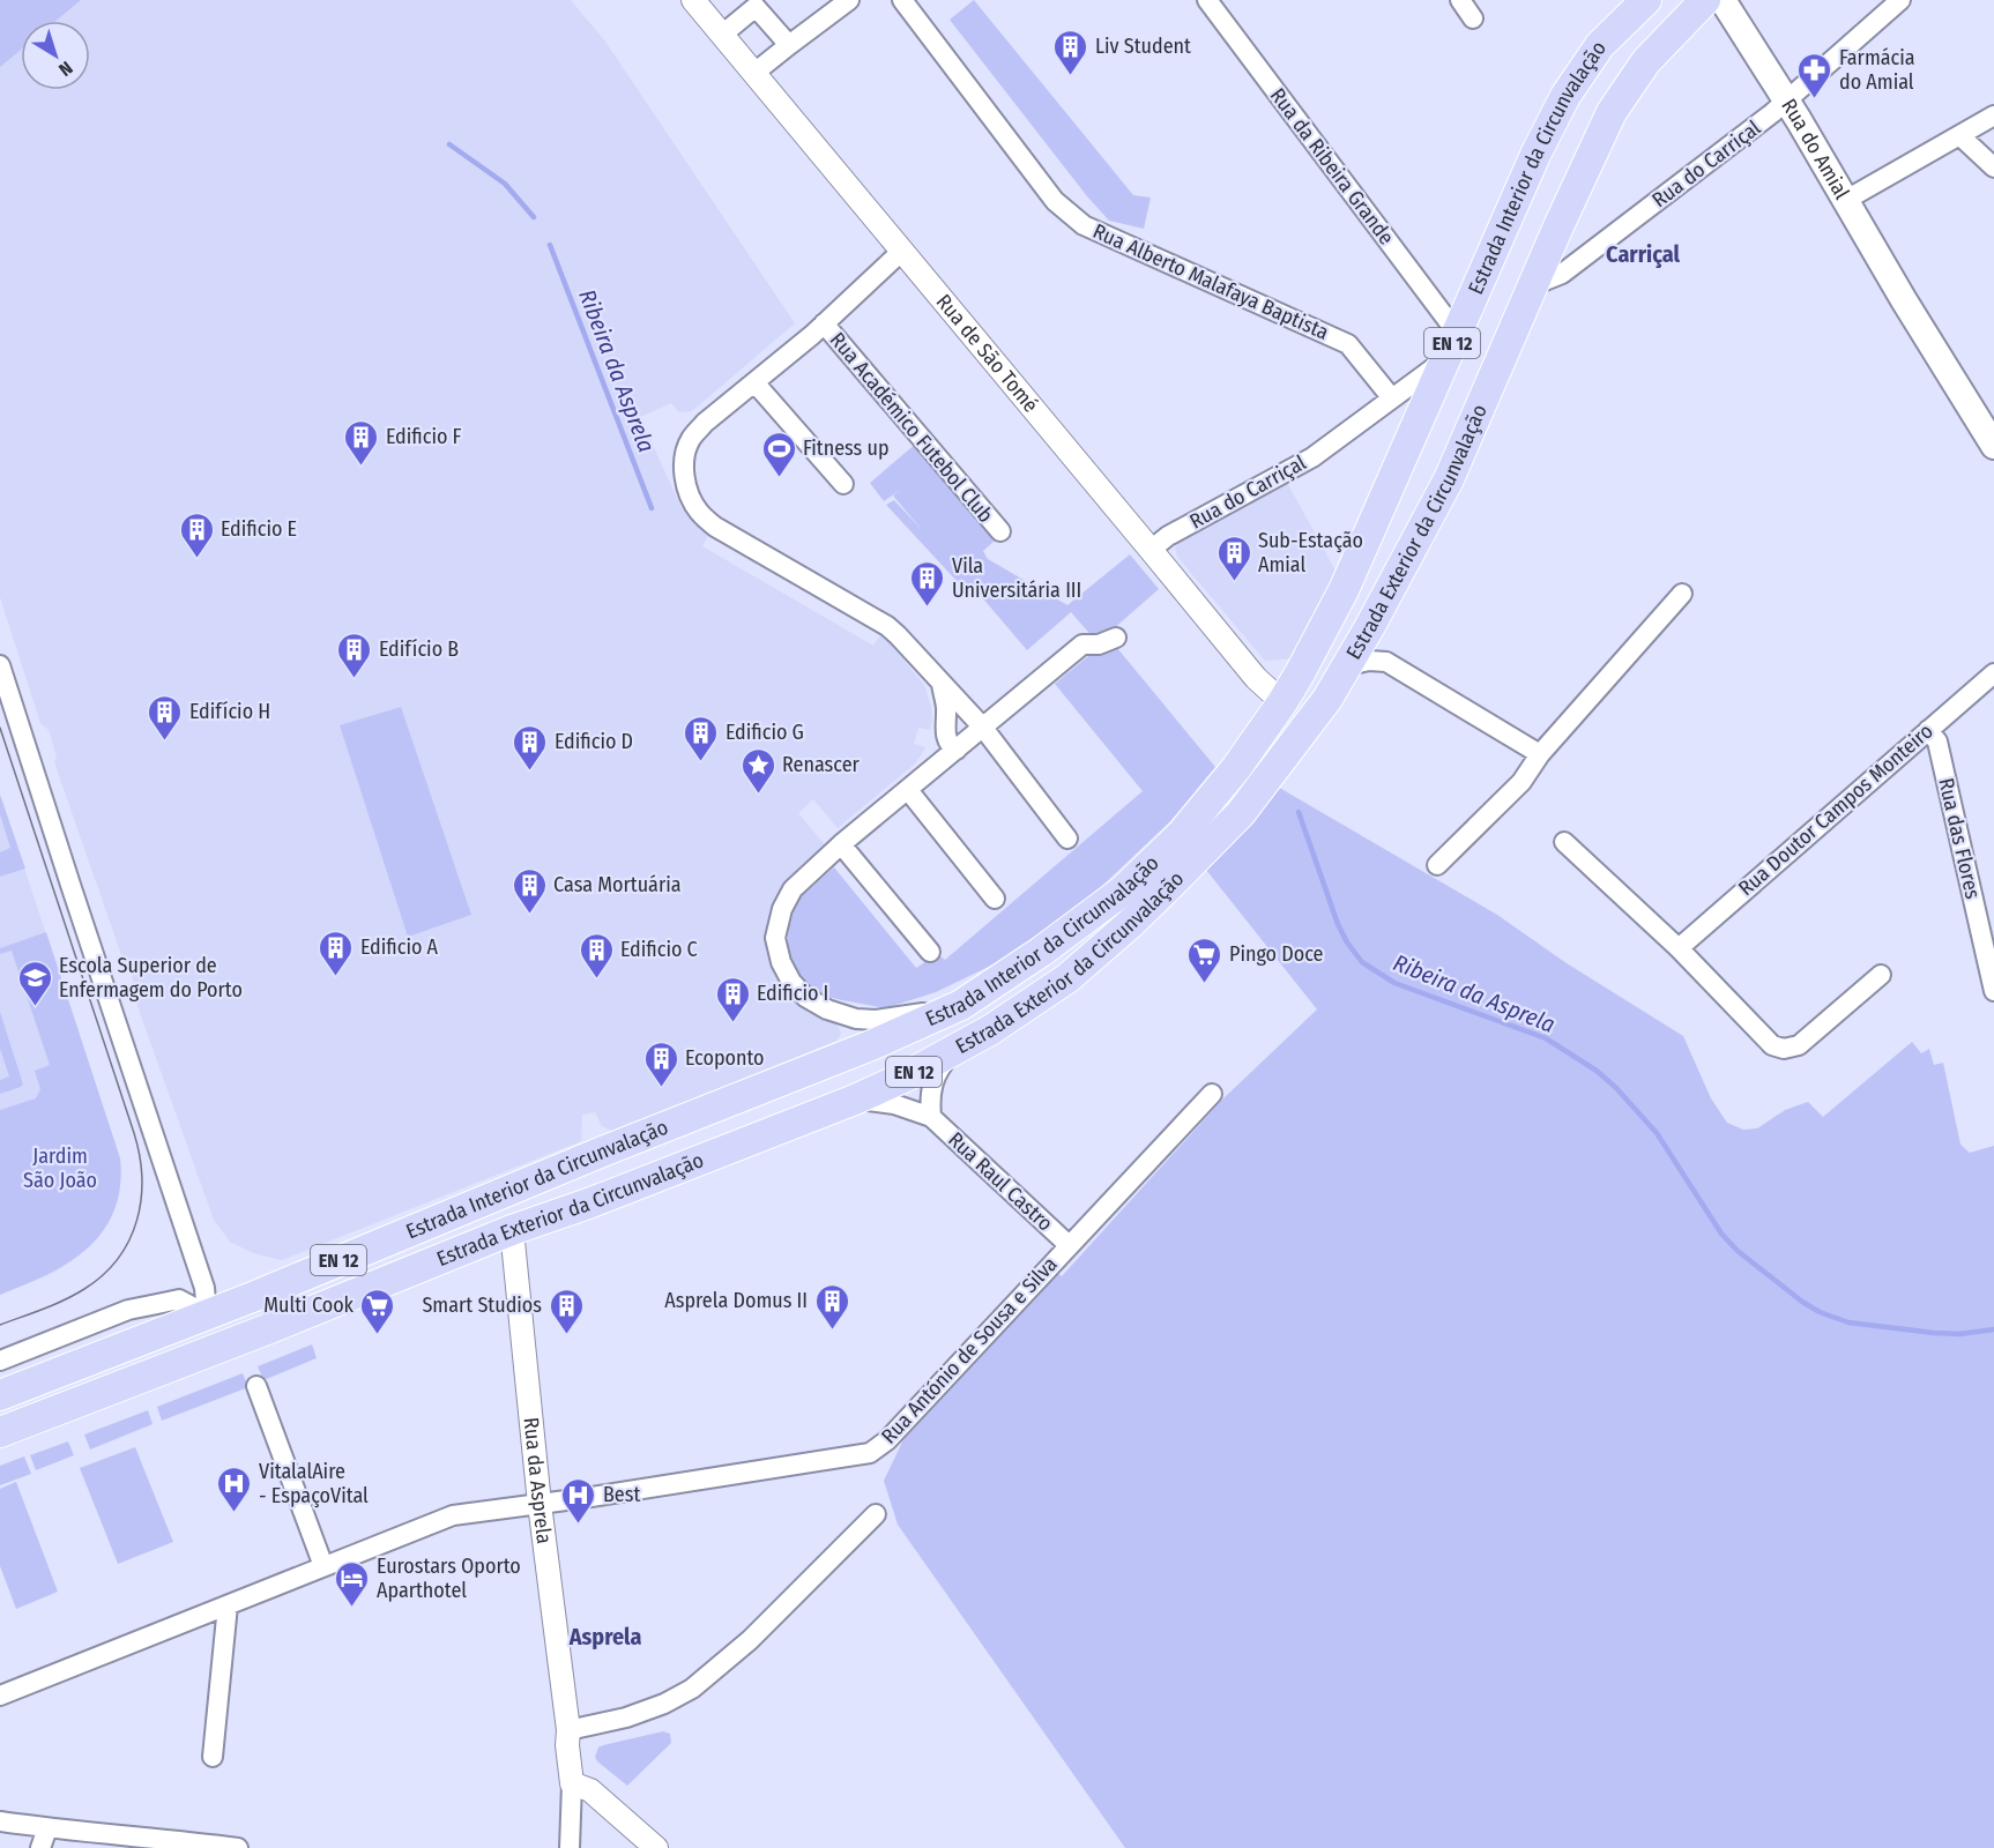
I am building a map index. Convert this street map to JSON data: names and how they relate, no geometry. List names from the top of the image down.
{
  "streets": {
    "main road": [
      "Rua do Amial",
      "Estrada Interior da Circunvalação",
      "EN 12",
      "Estrada Exterior da Circunvalação"
    ],
    "street": [
      "Rua do Carriçal",
      "Rua da Ribeira Grande",
      "Rua Alberto Malafaya Baptista",
      "Rua de São Tomé",
      "Rua Académico Futebol Club",
      "Rua Doutor Campos Monteiro",
      "Rua das Flores",
      "Rua Raul Castro",
      "Rua António de Sousa e Silva",
      "Rua da Asprela"
    ]
  },
  "crossings": [
    ["Rua do Amial", "Rua do Carriçal"],
    ["Rua do Carriçal", "Estrada Interior da Circunvalação"],
    ["Rua do Carriçal", "Rua Alberto Malafaya Baptista"],
    ["Rua do Carriçal", "Rua de São Tomé"],
    ["Rua do Carriçal", "Estrada Exterior da Circunvalação"],
    ["Rua da Ribeira Grande", "Estrada Interior da Circunvalação"],
    ["Estrada Interior da Circunvalação", "Rua de São Tomé"],
    ["Rua de São Tomé", "Rua Académico Futebol Club"],
    ["Estrada Exterior da Circunvalação", "Rua Raul Castro"],
    ["Estrada Exterior da Circunvalação", "Rua da Asprela"],
    ["Rua Doutor Campos Monteiro", "Rua das Flores"],
    ["Rua Raul Castro", "Rua António de Sousa e Silva"],
    ["Rua António de Sousa e Silva", "Rua da Asprela"]
  ],
  "districts": ["Carriçal", "Asprela"],
  "water": ["Ribeira da Asprela"],
  "parks": ["Jardim São João"],
  "places": {
    "building": [
      "Liv Student",
      "Edificio F",
      "Edificio E",
      "Sub-Estação Amial",
      "Vila Universitária III",
      "Edifício B",
      "Edifício H",
      "Edificio G",
      "Edificio D",
      "Casa Mortuária",
      "Edificio A",
      "Edificio C",
      "Edificio I",
      "Ecoponto",
      "Asprela Domus II",
      "Smart Studios"
    ],
    "pharmacy": ["Farmácia do Amial"],
    "sports": ["Fitness up"],
    "place": ["Renascer"],
    "supermarket": ["Pingo Doce", "Multi Cook"],
    "school or university": ["Escola Superior de Enfermagem do Porto"],
    "hospital": ["VitalalAire - EspaçoVital", "Best"],
    "hotel": ["Eurostars Oporto Aparthotel"]
  },
  "north": "bottom right"
}
